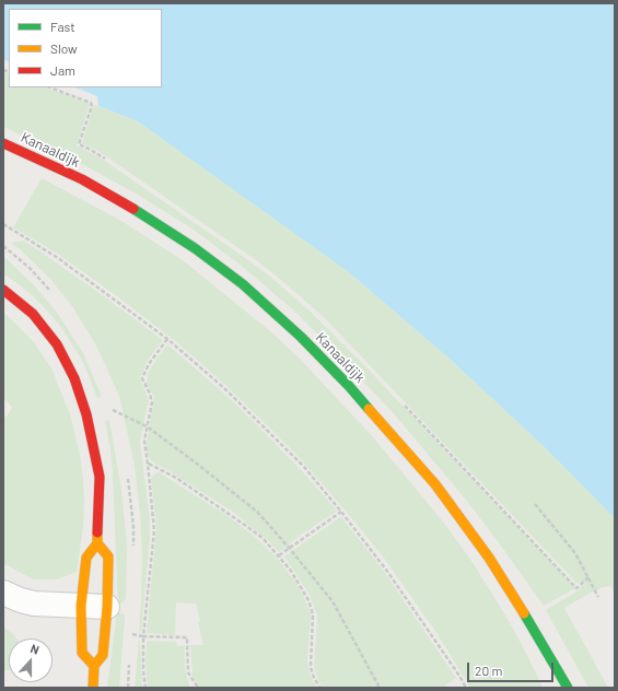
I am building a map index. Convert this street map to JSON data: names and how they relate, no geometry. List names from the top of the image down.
{
  "streets": {
    "main road": ["Kanaaldijk"]
  },
  "legend": ["Fast", "Slow", "Jam"],
  "scale_bar": "20 m",
  "north": "top"
}
